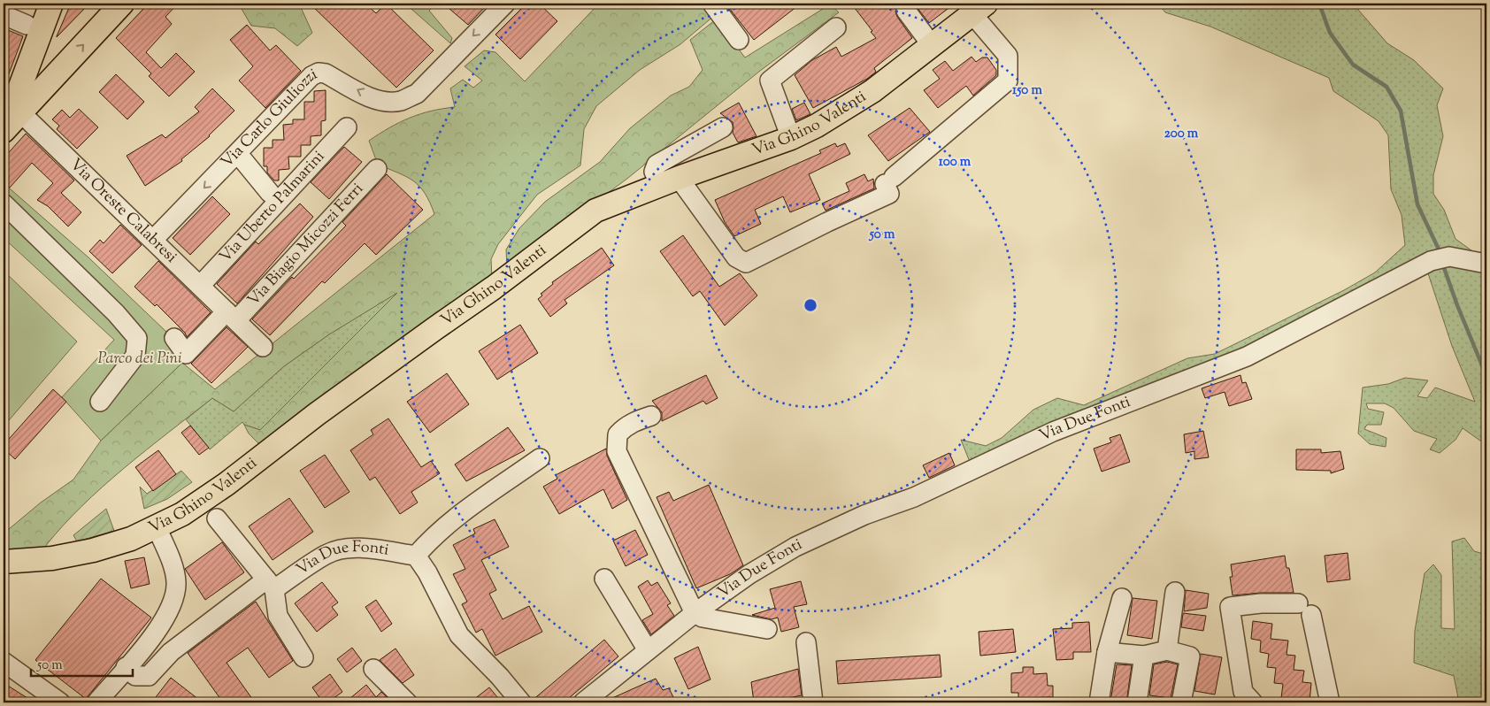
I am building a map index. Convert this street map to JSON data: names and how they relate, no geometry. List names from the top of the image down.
{
  "streets": {
    "main road": ["Via Ghino Valenti"],
    "street": [
      "Via Carlo Giuliozzi",
      "Via Uberto Palmarini",
      "Via Oreste Calabresi",
      "Via Biagio Micozzi Ferri",
      "Via Due Fonti"
    ]
  },
  "crossings": [
    ["Via Carlo Giuliozzi", "Via Oreste Calabresi"],
    ["Via Uberto Palmarini", "Via Oreste Calabresi"],
    ["Via Oreste Calabresi", "Via Biagio Micozzi Ferri"]
  ],
  "one_way": ["Via Carlo Giuliozzi"],
  "parks": ["Parco dei Pini"],
  "scale_bar": "50 m",
  "rings": [
    "150 m",
    "200 m",
    "100 m",
    "50 m"
  ]
}
